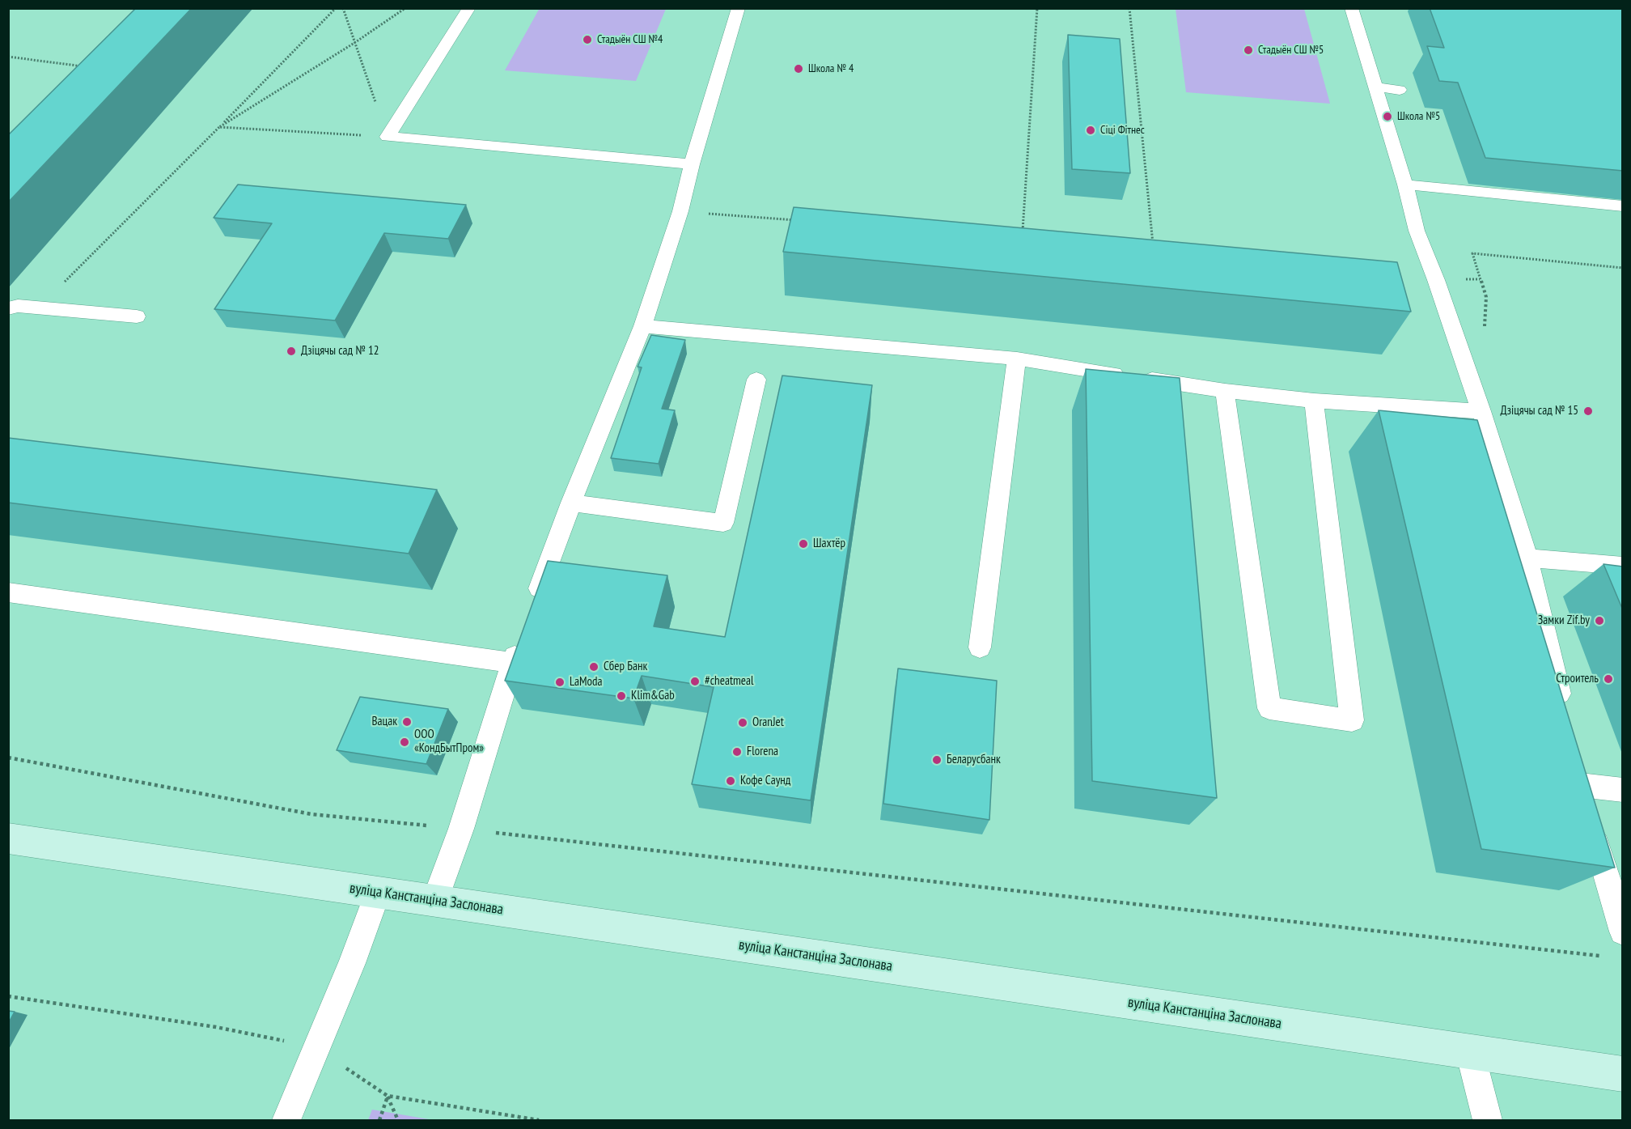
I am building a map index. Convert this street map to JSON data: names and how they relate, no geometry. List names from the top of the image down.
{
  "streets": {
    "main road": ["вуліца Канстанціна Заслонава"]
  },
  "places": [
    "Стадыён СШ №4",
    "Стадыён СШ №5",
    "Школа № 4",
    "Школа №5",
    "Сіці Фітнес",
    "Дзіцячы сад № 12",
    "Дзіцячы сад № 15",
    "Шахтёр",
    "Замки Zif.by",
    "Сбер Банк",
    "Строитель",
    "#cheatmeal",
    "LaModa",
    "Klim&Gab",
    "Вацак",
    "OranJet",
    "ООО «КондБытПром»",
    "Florena",
    "Беларусбанк",
    "Кофе Саунд"
  ]
}
